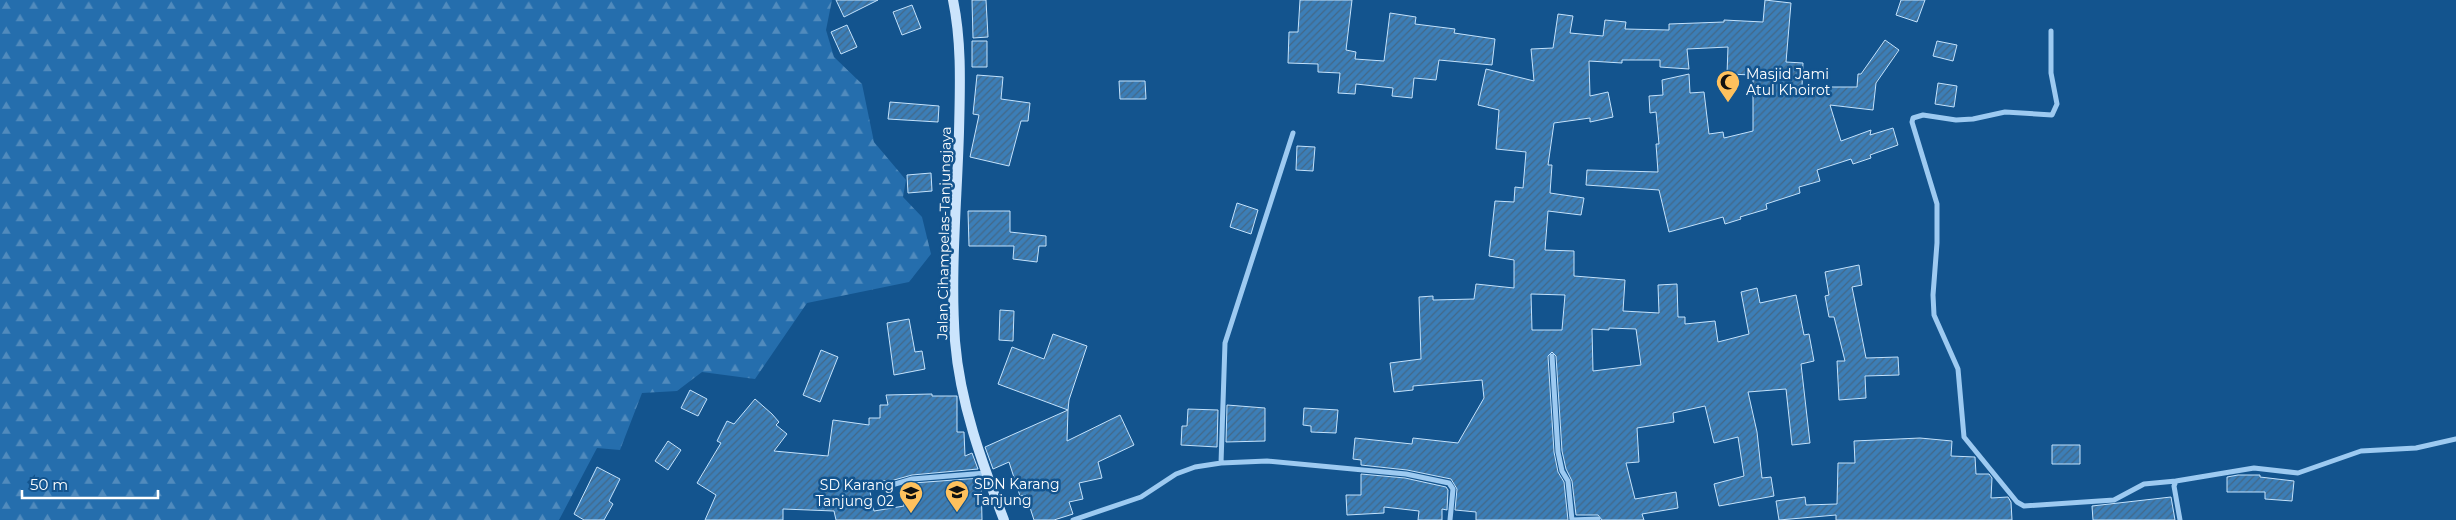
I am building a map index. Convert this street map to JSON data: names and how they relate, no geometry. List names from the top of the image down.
{
  "streets": {
    "main road": ["Jalan Cihampelas-Tanjungjaya"]
  },
  "places": {
    "mosque": ["Masjid Jami Atul Khoirot"],
    "school or university": ["SDN Karang Tanjung", "SD Karang Tanjung 02"]
  },
  "scale_bar": "50 m"
}
